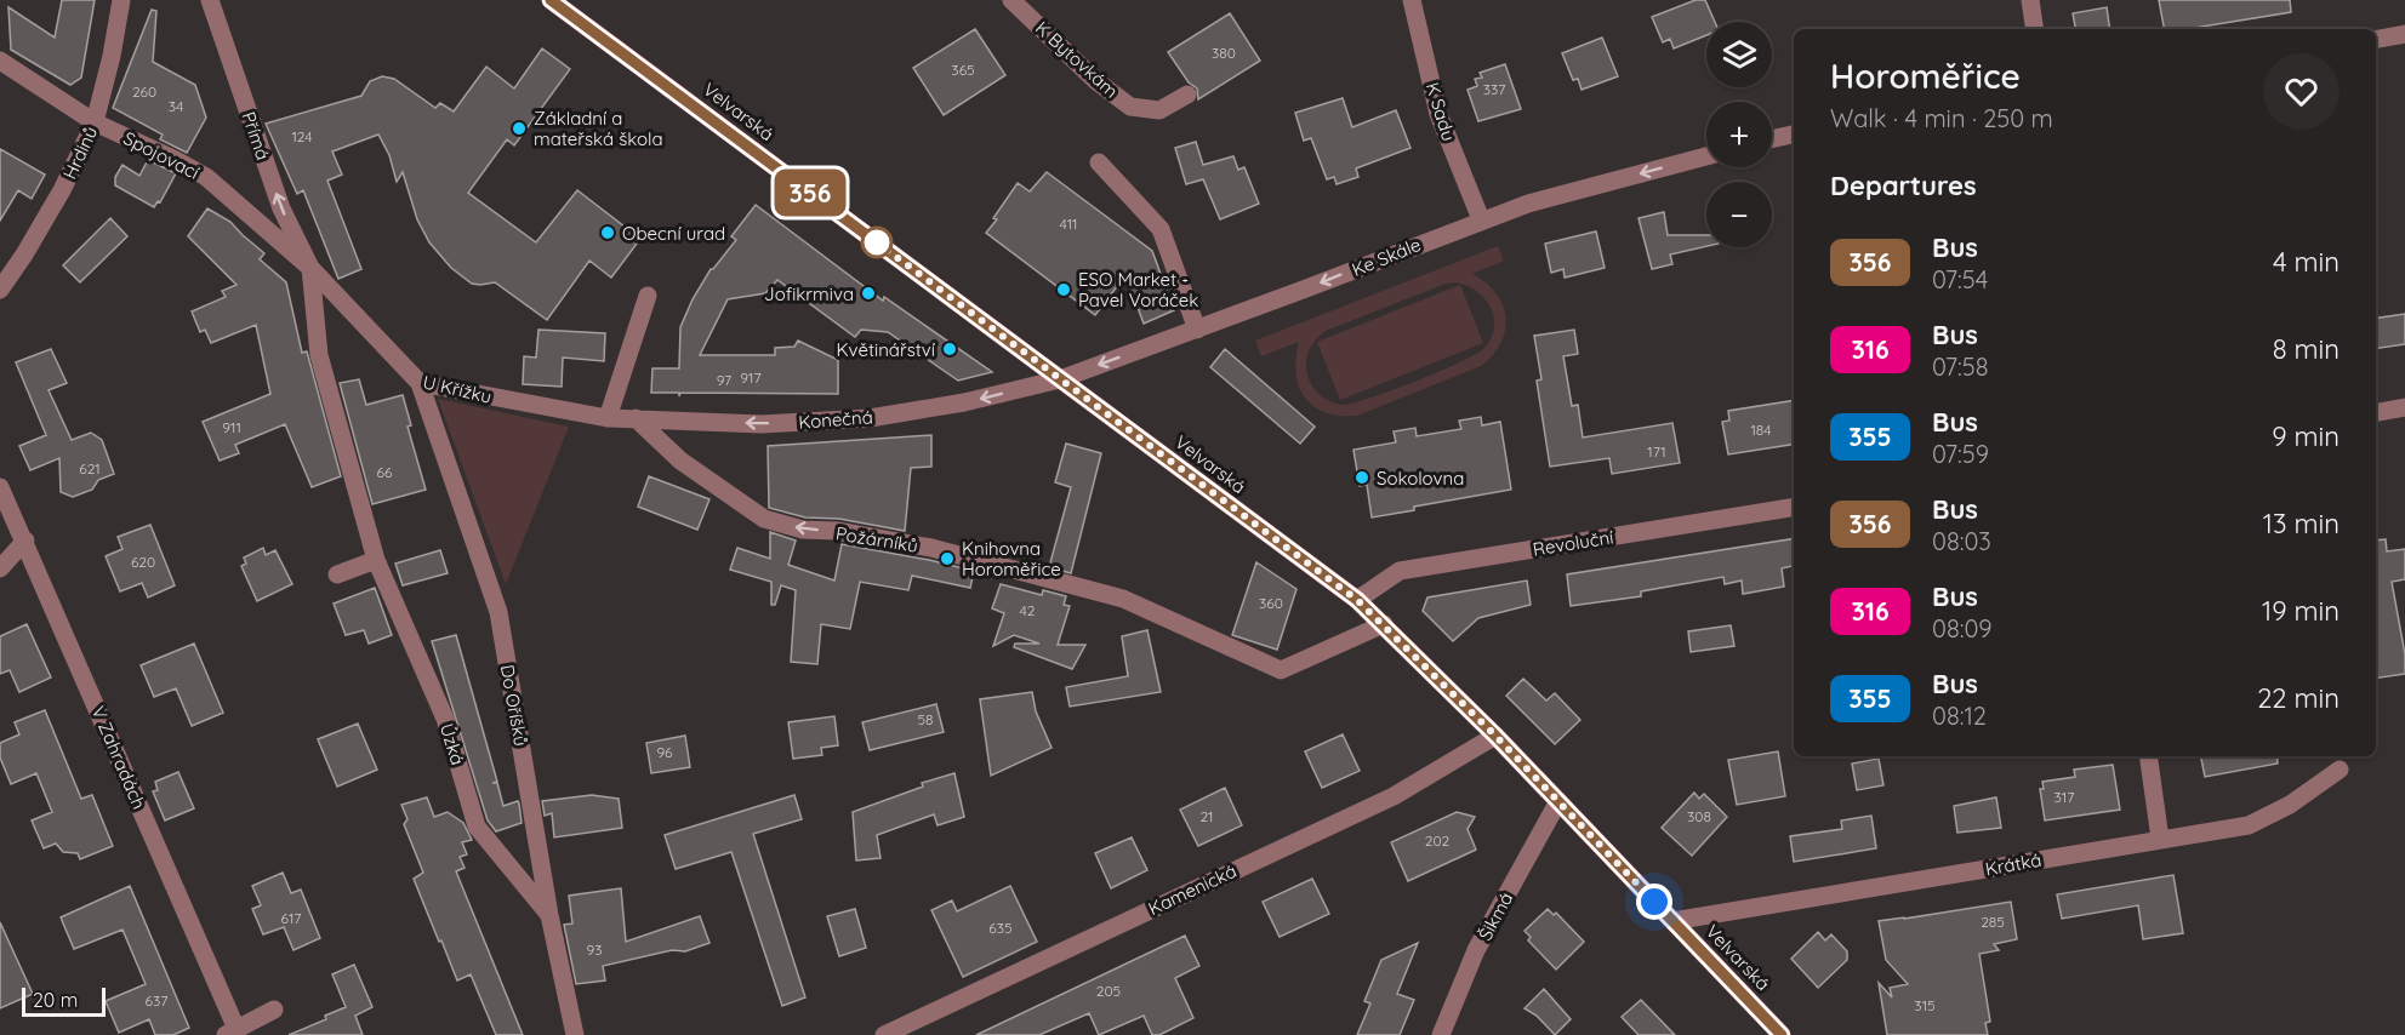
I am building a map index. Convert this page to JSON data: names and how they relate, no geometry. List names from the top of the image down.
{
  "streets": {
    "main road": ["Velvarská"],
    "street": [
      "K Bytovkám",
      "K Sadu",
      "Přímá",
      "Hrdinů",
      "Spojovací",
      "Ke Skále",
      "U Křížku",
      "Konečná",
      "Požárníků",
      "Revoluční",
      "Do Oříšků",
      "Úzká",
      "V Zahradách",
      "Krátká",
      "Kamenická",
      "Šikmá"
    ]
  },
  "crossings": [
    ["Velvarská", "Ke Skále"],
    ["Velvarská", "Konečná"],
    ["Velvarská", "Požárníků"],
    ["Velvarská", "Revoluční"],
    ["Velvarská", "Krátká"],
    ["Velvarská", "Kamenická"],
    ["Velvarská", "Šikmá"],
    ["K Sadu", "Ke Skále"],
    ["Přímá", "Spojovací"],
    ["Přímá", "U Křížku"],
    ["Přímá", "Úzká"],
    ["Hrdinů", "Spojovací"],
    ["Spojovací", "U Křížku"],
    ["Spojovací", "Úzká"],
    ["Ke Skále", "Konečná"],
    ["U Křížku", "Konečná"],
    ["U Křížku", "Do Oříšků"],
    ["U Křížku", "Úzká"],
    ["Konečná", "Požárníků"],
    ["Do Oříšků", "Úzká"]
  ],
  "one_way": [
    "Přímá",
    "Ke Skále",
    "Konečná",
    "Požárníků"
  ],
  "places": [
    "Základní a mateřská škola",
    "Obecní urad",
    "ESO Market - Pavel Voráček",
    "Jofikrmiva",
    "Květinářství",
    "Sokolovna",
    "Knihovna Horoměřice"
  ],
  "lines": ["bus line 356"],
  "house_numbers": [
    "380",
    "365",
    "337",
    "260",
    "34",
    "124",
    "411",
    "917",
    "97",
    "911",
    "184",
    "171",
    "621",
    "66",
    "620",
    "360",
    "42",
    "58",
    "96",
    "317",
    "21",
    "308",
    "202",
    "617",
    "285",
    "635",
    "93",
    "205",
    "637",
    "315"
  ],
  "scale_bar": "20 m",
  "page": {
    "on_map": "356",
    "map_buttons": ["+", "−"],
    "heading": [
      ["Horoměřice", "Walk · 4 min · 250 m"],
      "Departures"
    ],
    "list": [
      {
        "mark": "356",
        "name": "Bus",
        "note": "07:54",
        "value": "4 min"
      },
      {
        "mark": "316",
        "name": "Bus",
        "note": "07:58",
        "value": "8 min"
      },
      {
        "mark": "355",
        "name": "Bus",
        "note": "07:59",
        "value": "9 min"
      },
      {
        "mark": "356",
        "name": "Bus",
        "note": "08:03",
        "value": "13 min"
      },
      {
        "mark": "316",
        "name": "Bus",
        "note": "08:09",
        "value": "19 min"
      },
      {
        "mark": "355",
        "name": "Bus",
        "note": "08:12",
        "value": "22 min"
      }
    ],
    "scale": "20 m"
  }
}
